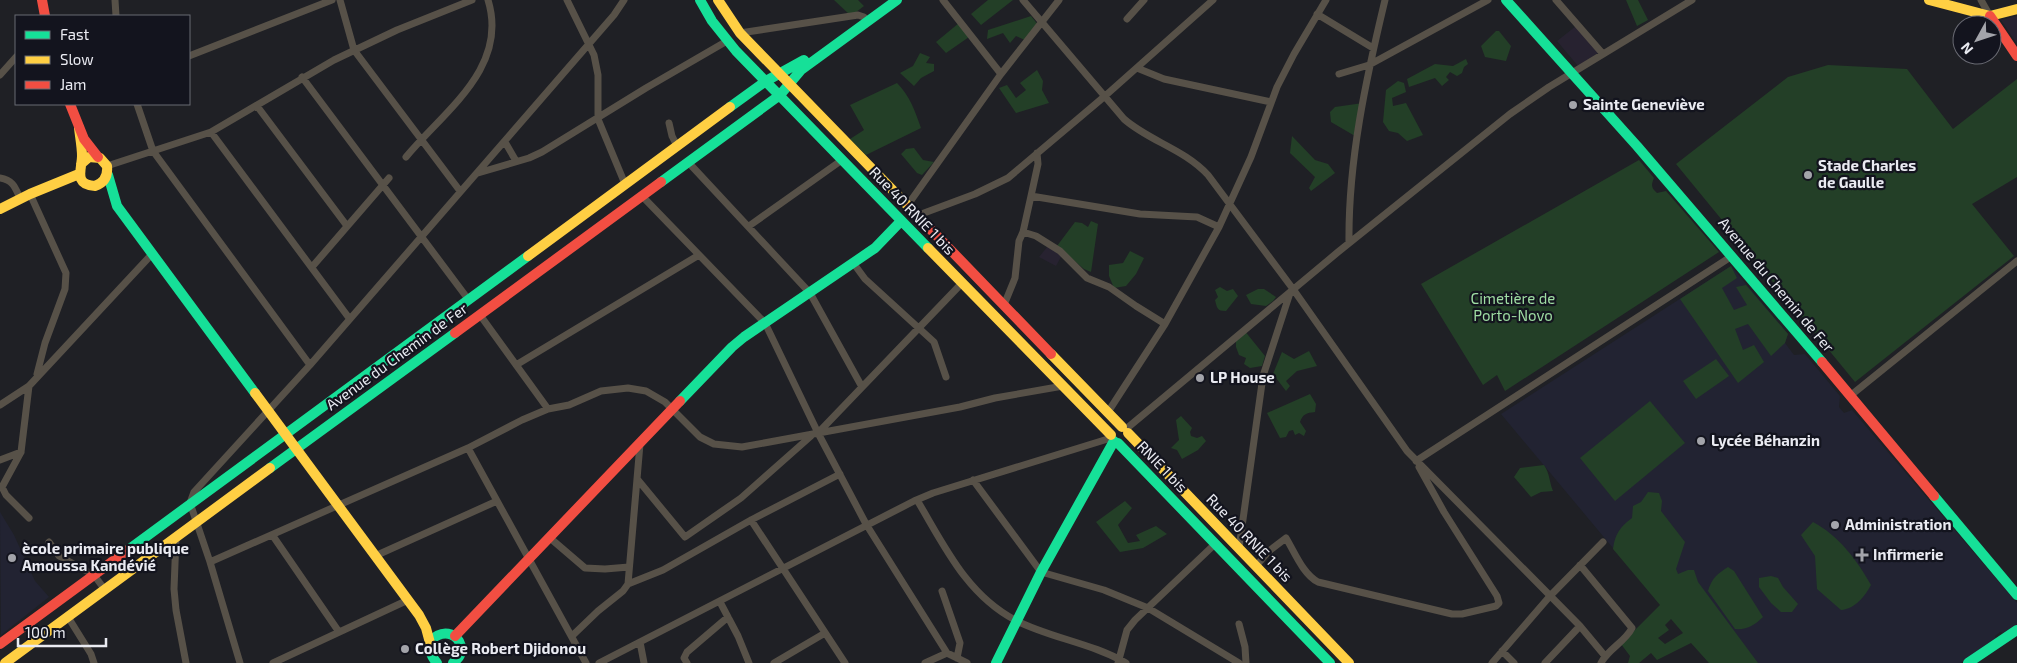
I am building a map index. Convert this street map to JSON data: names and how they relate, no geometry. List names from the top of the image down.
{
  "streets": {
    "main road": ["Rue 40 RNIE 1 bis", "Avenue du Chemin de Fer", "RNIE 1 bis"]
  },
  "crossings": [
    ["Rue 40 RNIE 1 bis", "Avenue du Chemin de Fer"],
    ["Rue 40 RNIE 1 bis", "RNIE 1 bis"]
  ],
  "parks": ["Cimetière de Porto-Novo"],
  "places": {
    "other": [
      "Sainte Geneviève",
      "Stade Charles de Gaulle",
      "LP House",
      "Lycée Béhanzin",
      "Administration",
      "ècole primaire publique Amoussa Kandévié",
      "Collège Robert Djidonou"
    ],
    "health": ["Infirmerie"]
  },
  "legend": ["Fast", "Slow", "Jam"],
  "scale_bar": "100 m",
  "north": "bottom left"
}
